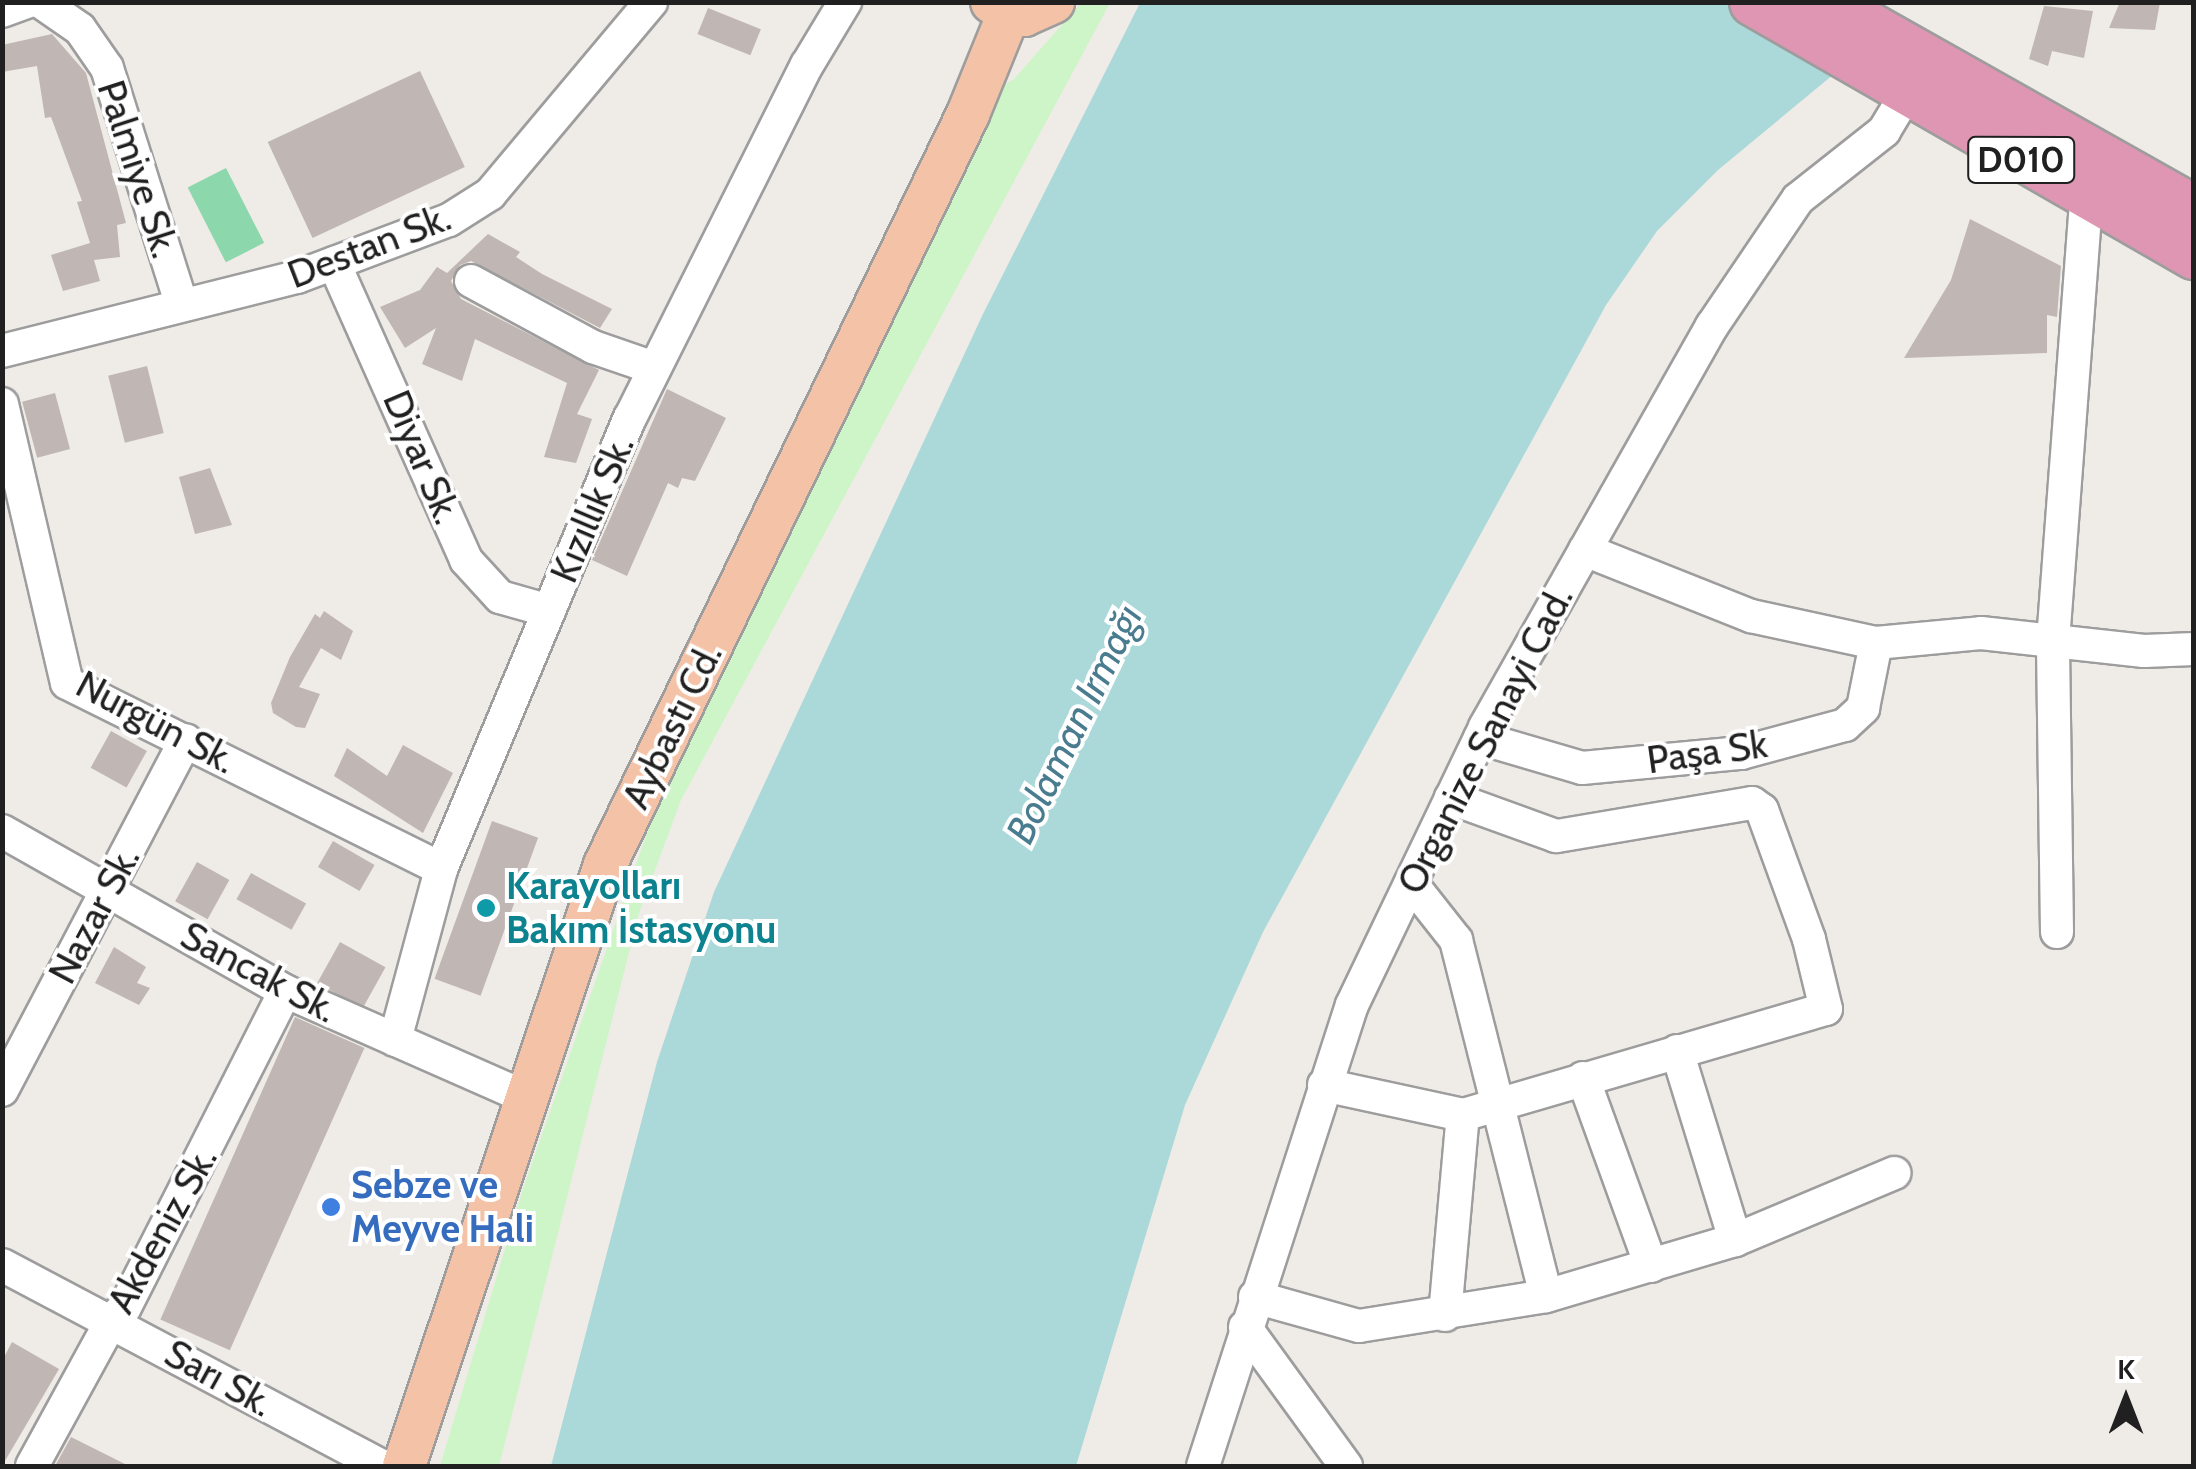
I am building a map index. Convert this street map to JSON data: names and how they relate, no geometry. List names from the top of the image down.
{
  "streets": {
    "highway": ["D010"],
    "main road": ["Aybastı Cd."],
    "street": [
      "Palmiye Sk.",
      "Destan Sk.",
      "Diyar Sk.",
      "Kızıllık Sk.",
      "Nurgün Sk.",
      "Organize Sanayi Cad.",
      "Paşa Sk",
      "Nazar Sk.",
      "Sancak Sk.",
      "Akdeniz Sk.",
      "Sarı Sk."
    ]
  },
  "crossings": [
    ["D010", "Organize Sanayi Cad."],
    ["Palmiye Sk.", "Destan Sk."],
    ["Destan Sk.", "Diyar Sk."],
    ["Diyar Sk.", "Kızıllık Sk."],
    ["Kızıllık Sk.", "Nurgün Sk."],
    ["Kızıllık Sk.", "Sancak Sk."],
    ["Nurgün Sk.", "Nazar Sk."],
    ["Aybastı Cd.", "Sancak Sk."],
    ["Organize Sanayi Cad.", "Paşa Sk"],
    ["Nazar Sk.", "Sancak Sk."],
    ["Sancak Sk.", "Akdeniz Sk."],
    ["Akdeniz Sk.", "Sarı Sk."]
  ],
  "water": ["Bolaman Irmağı"],
  "places": ["Karayolları Bakım İstasyonu", "Sebze ve Meyve Hali"],
  "north": "top"
}
